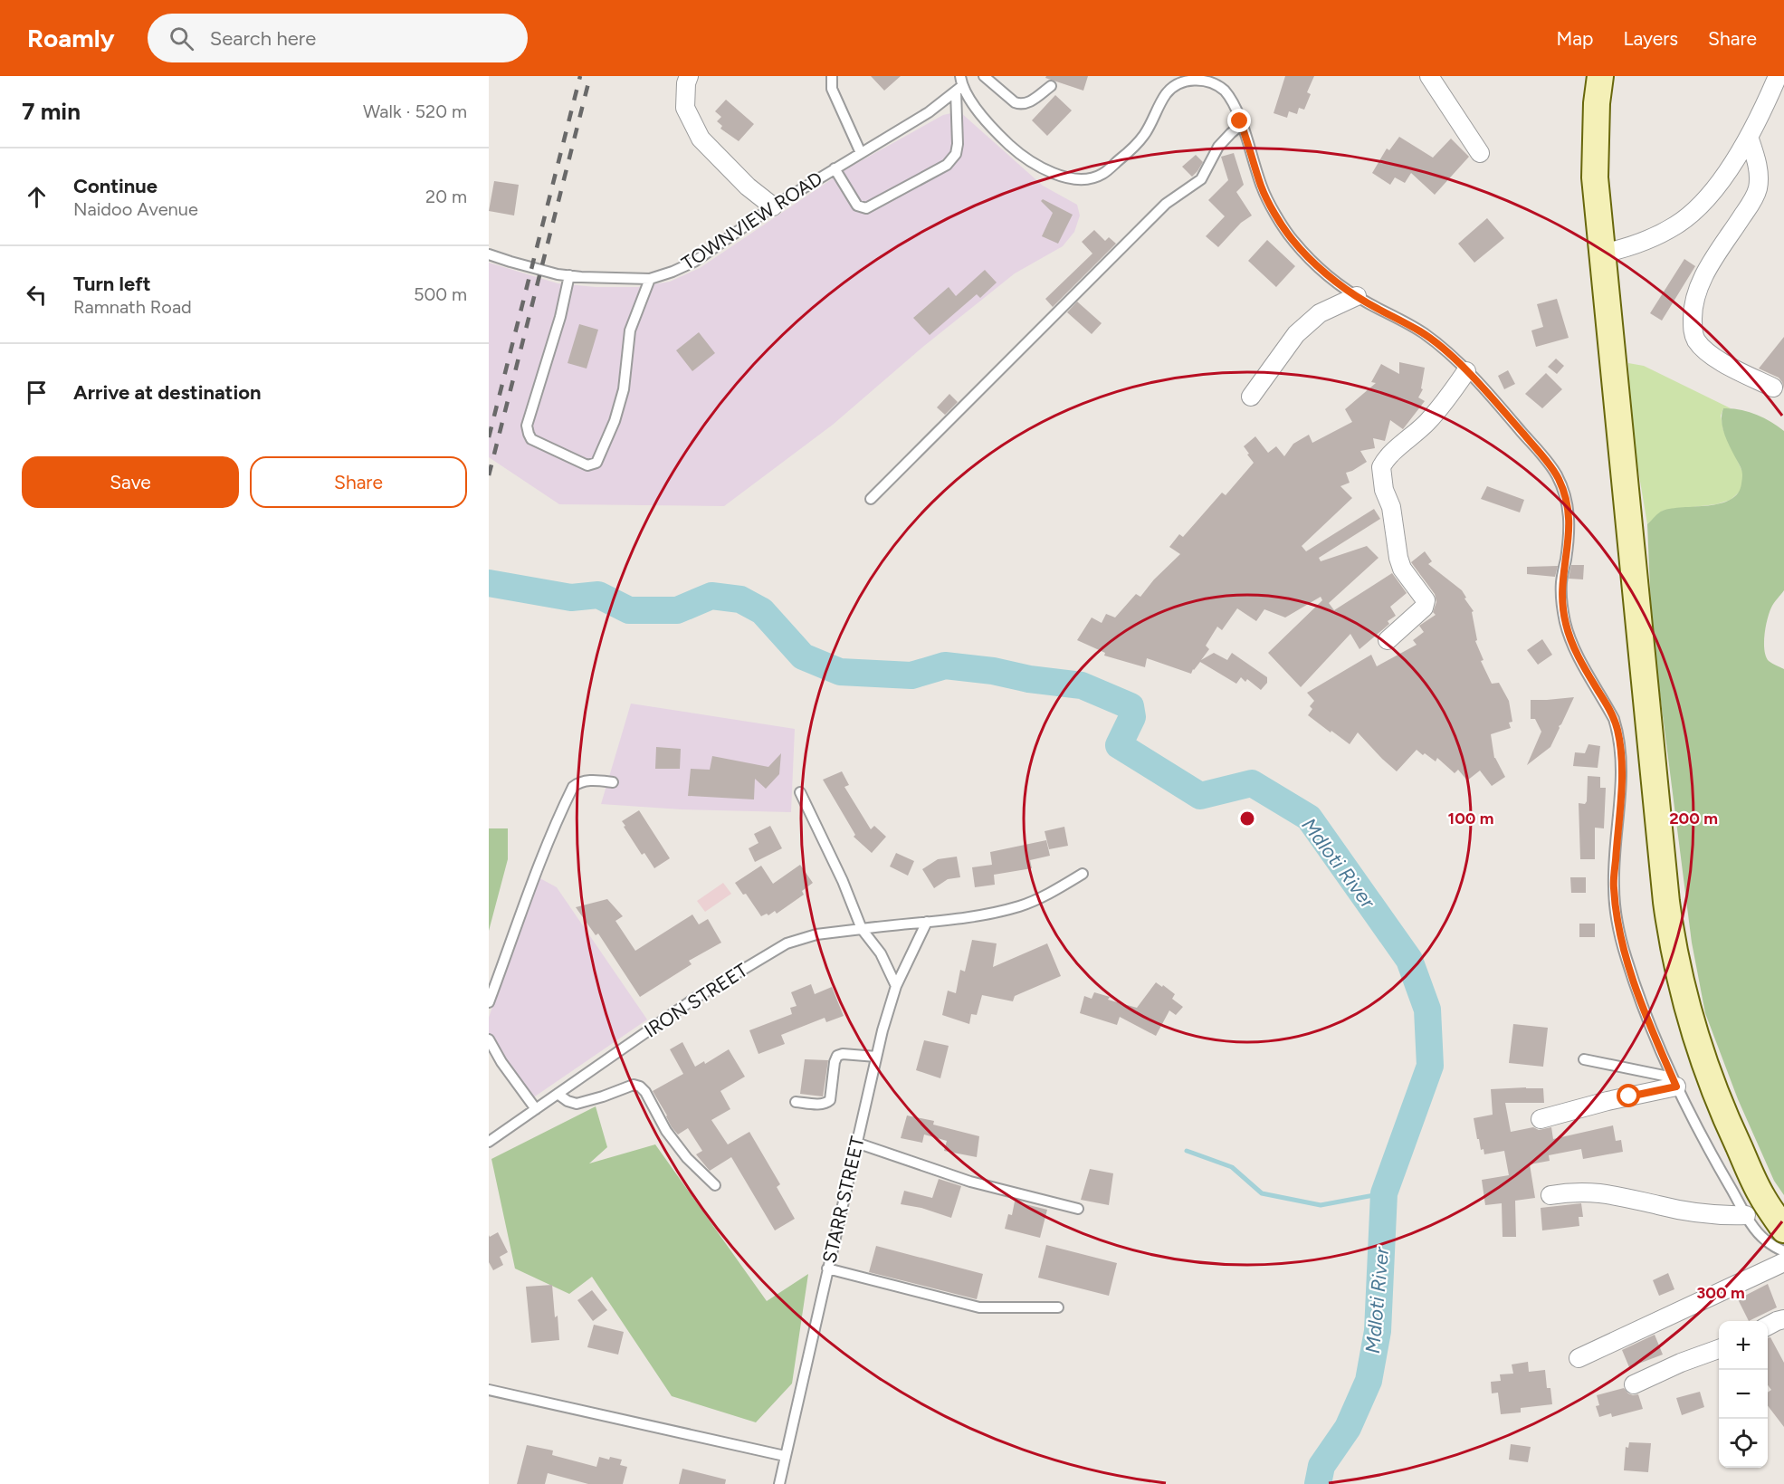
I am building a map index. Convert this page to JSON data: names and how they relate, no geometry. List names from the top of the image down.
{
  "streets": {
    "lane": ["TOWNVIEW ROAD", "IRON STREET", "STARR STREET"]
  },
  "crossings": [
    ["IRON STREET", "STARR STREET"]
  ],
  "water": ["Mdloti River"],
  "page": {
    "header": "Roamly",
    "search": "Search here",
    "nav": ["Map", "Layers", "Share"],
    "heading": ["7 min", "Walk · 520 m"],
    "list": [
      ["Continue", "Naidoo Avenue", "20 m"],
      ["Turn left", "Ramnath Road", "500 m"],
      "Arrive at destination"
    ],
    "buttons": ["Save", "Share"],
    "map_buttons": ["+", "−"]
  },
  "rings": ["100 m", "200 m", "300 m"]
}
